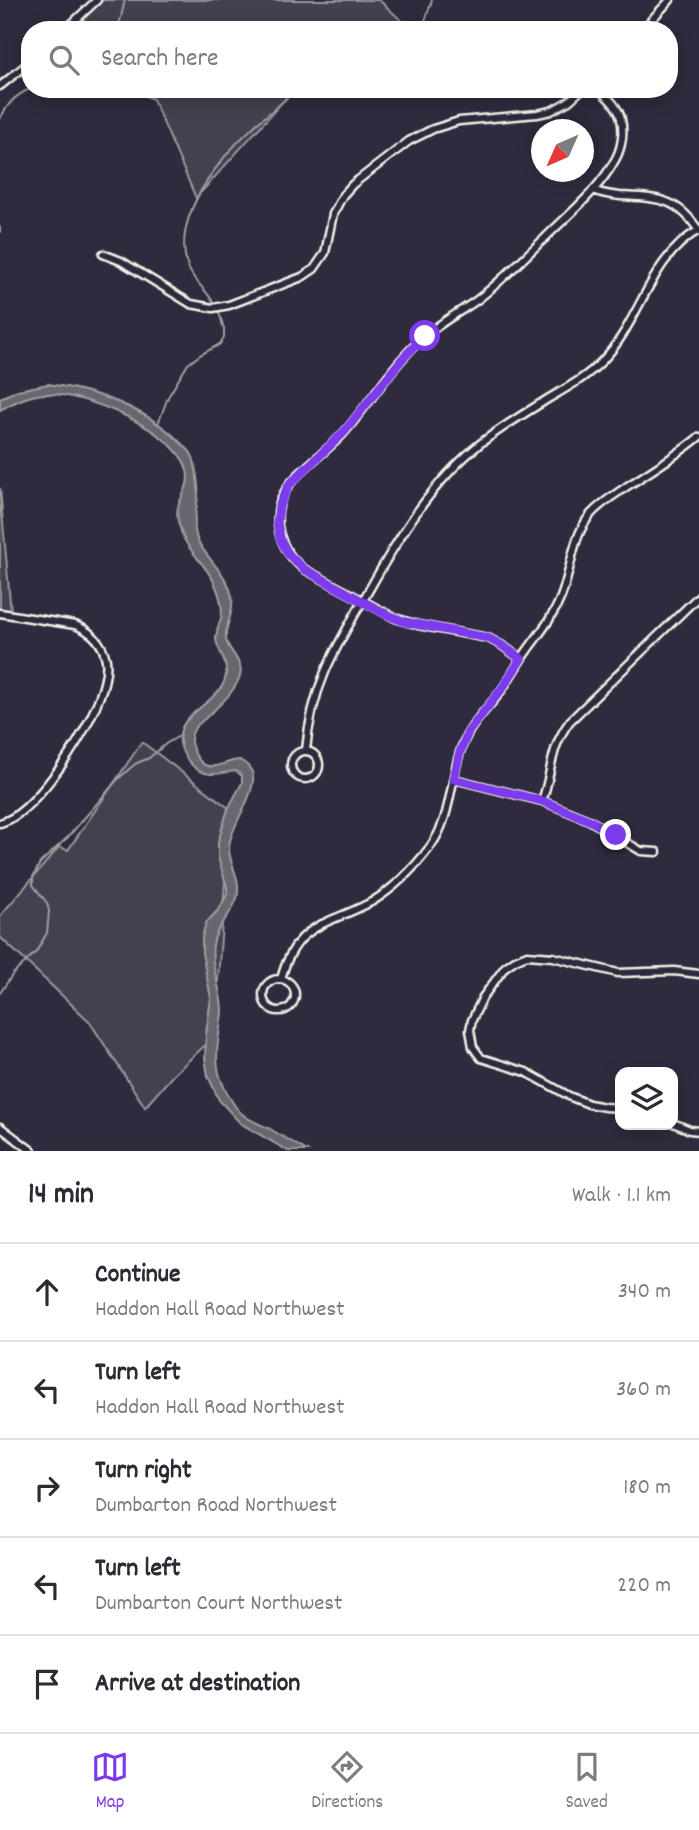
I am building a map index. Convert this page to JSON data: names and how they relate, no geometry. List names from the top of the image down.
{
  "north": "bottom left",
  "page": {
    "search": "Search here",
    "heading": ["14 min", "Walk · 1.1 km"],
    "list": [
      ["Continue", "Haddon Hall Road Northwest", "340 m"],
      ["Turn left", "Haddon Hall Road Northwest", "360 m"],
      ["Turn right", "Dumbarton Road Northwest", "180 m"],
      ["Turn left", "Dumbarton Court Northwest", "220 m"],
      "Arrive at destination"
    ],
    "nav": ["Map", "Directions", "Saved"]
  }
}
